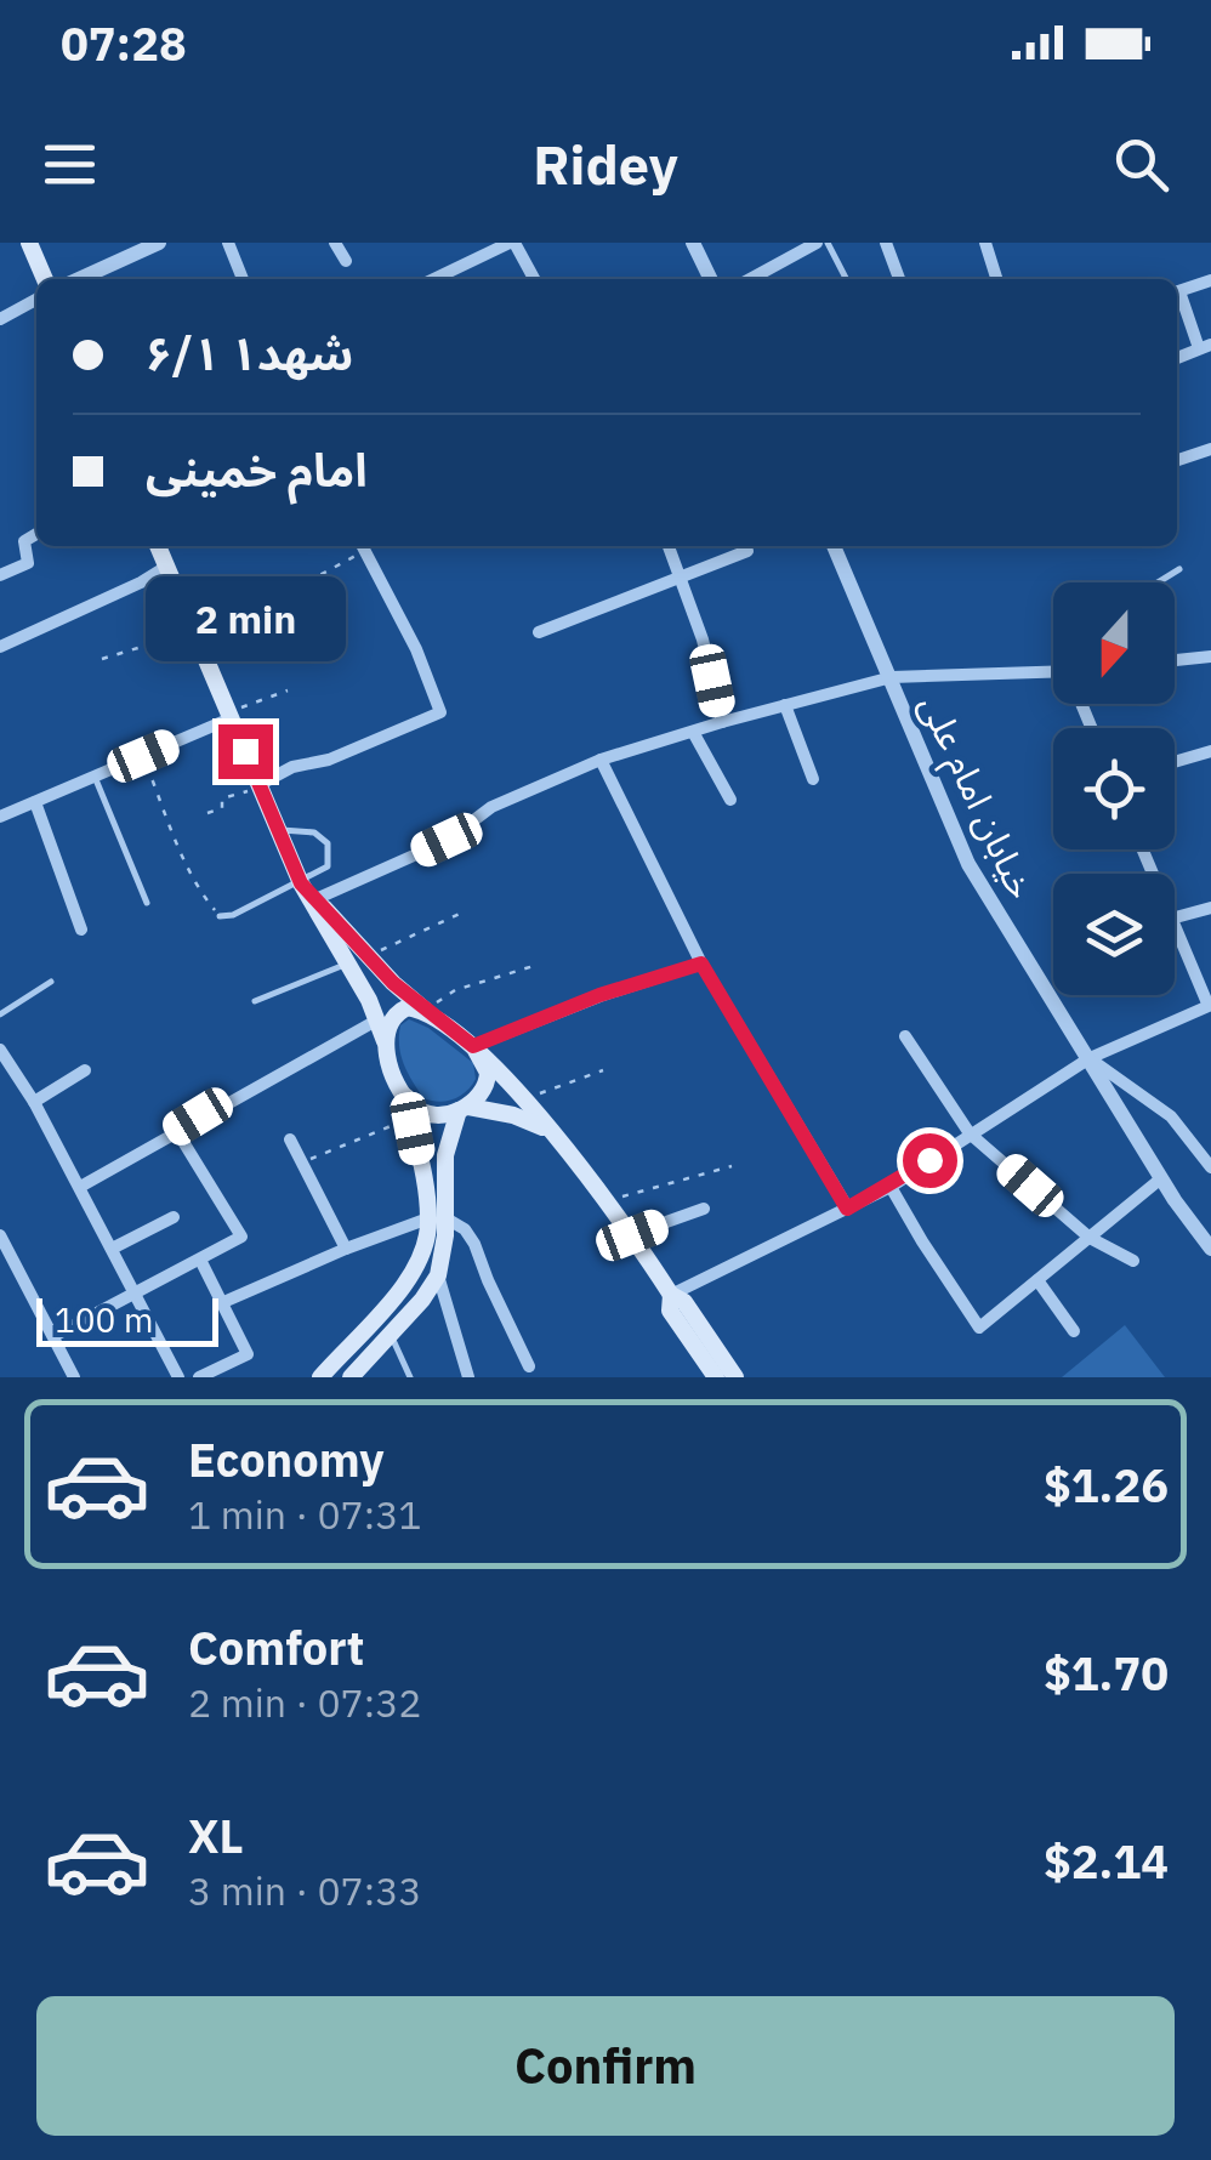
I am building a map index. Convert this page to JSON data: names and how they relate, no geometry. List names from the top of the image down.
{
  "streets": {
    "street": ["خیابان امام علی"]
  },
  "scale_bar": "100 m",
  "north": "bottom",
  "page": {
    "status": "07:28",
    "header": "Ridey",
    "banner": ["شهد۱ ۶/۱", "امام خمینی"],
    "bubble": "2 min",
    "scale": "100 m",
    "list": [
      {
        "name": "Economy",
        "note": "1 min · 07:31",
        "value": "$1.26"
      },
      {
        "name": "Comfort",
        "note": "2 min · 07:32",
        "value": "$1.70"
      },
      {
        "name": "XL",
        "note": "3 min · 07:33",
        "value": "$2.14"
      }
    ],
    "buttons": "Confirm"
  }
}
